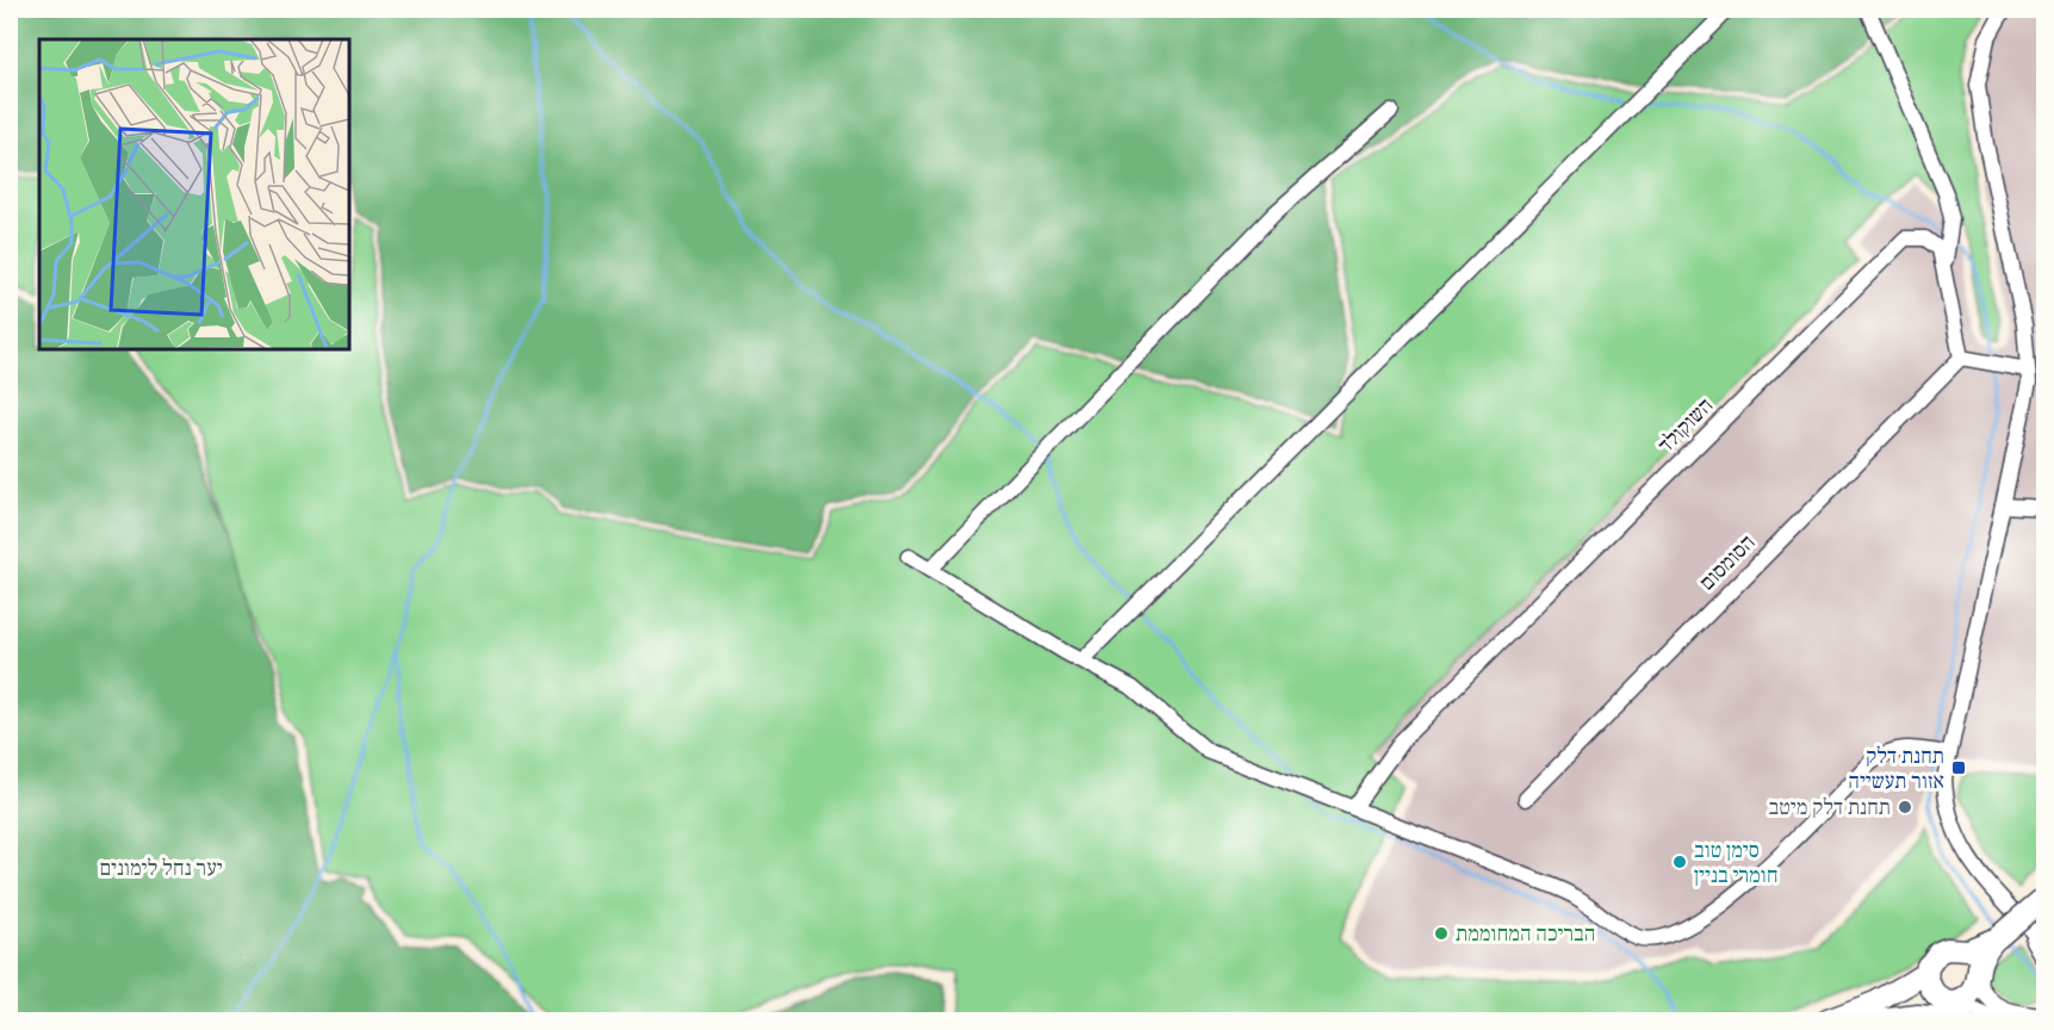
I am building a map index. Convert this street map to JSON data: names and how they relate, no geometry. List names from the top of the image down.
{
  "streets": {
    "street": ["השוקולד", "הסומסום"]
  },
  "crossings": [
    ["השוקולד", "הסומסום"]
  ],
  "parks": ["יער נחל לימונים"],
  "places": {
    "transit": ["תחנת דלק אזור תעשייה"],
    "other": ["תחנת דלק מיטב", "סימן טוב חומרי בניין", "הבריכה המחוממת"]
  }
}
